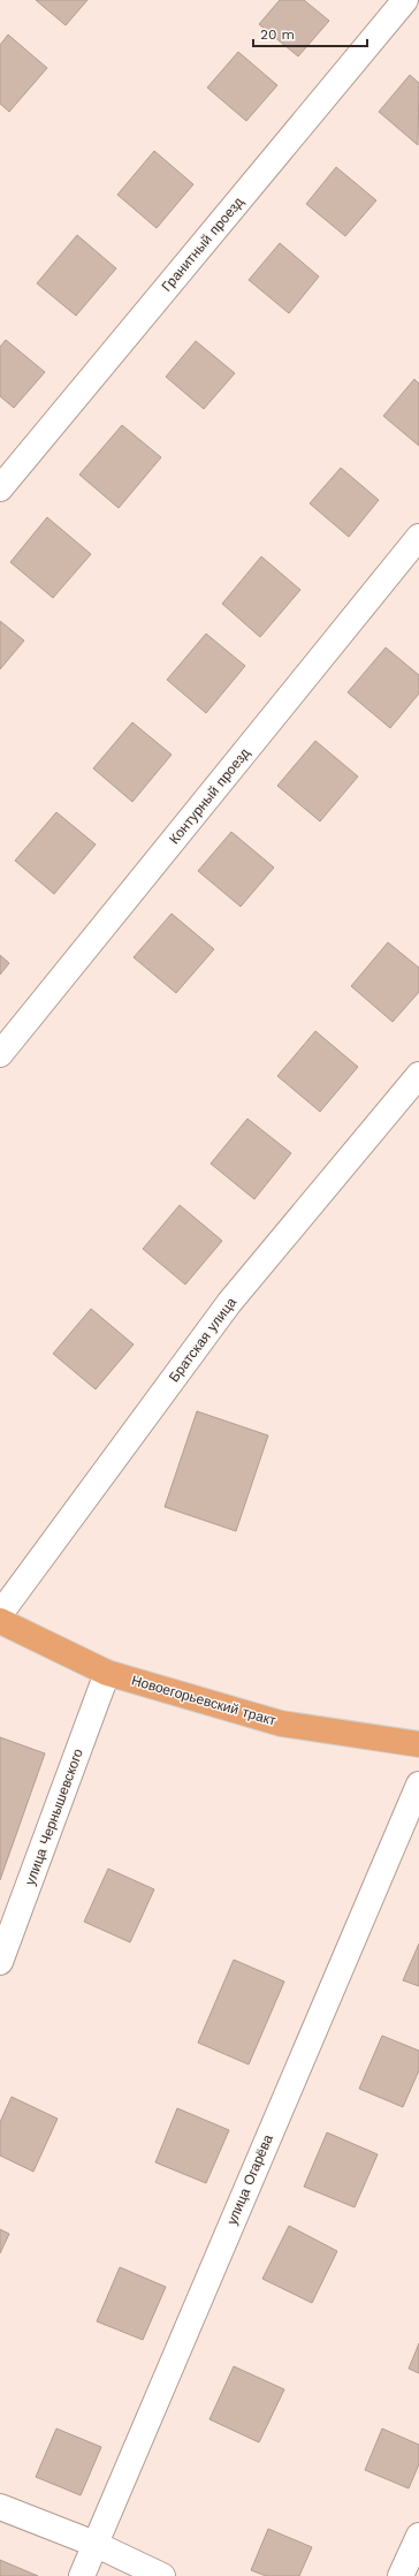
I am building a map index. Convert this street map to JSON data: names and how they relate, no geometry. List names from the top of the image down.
{
  "streets": {
    "main road": ["Новоегорьевский тракт"],
    "street": [
      "Гранитный проезд",
      "Контурный проезд",
      "Братская улица",
      "улица Чернышевского",
      "улица Огарёва"
    ]
  },
  "crossings": [
    ["Новоегорьевский тракт", "улица Чернышевского"]
  ],
  "scale_bar": "20 m"
}
